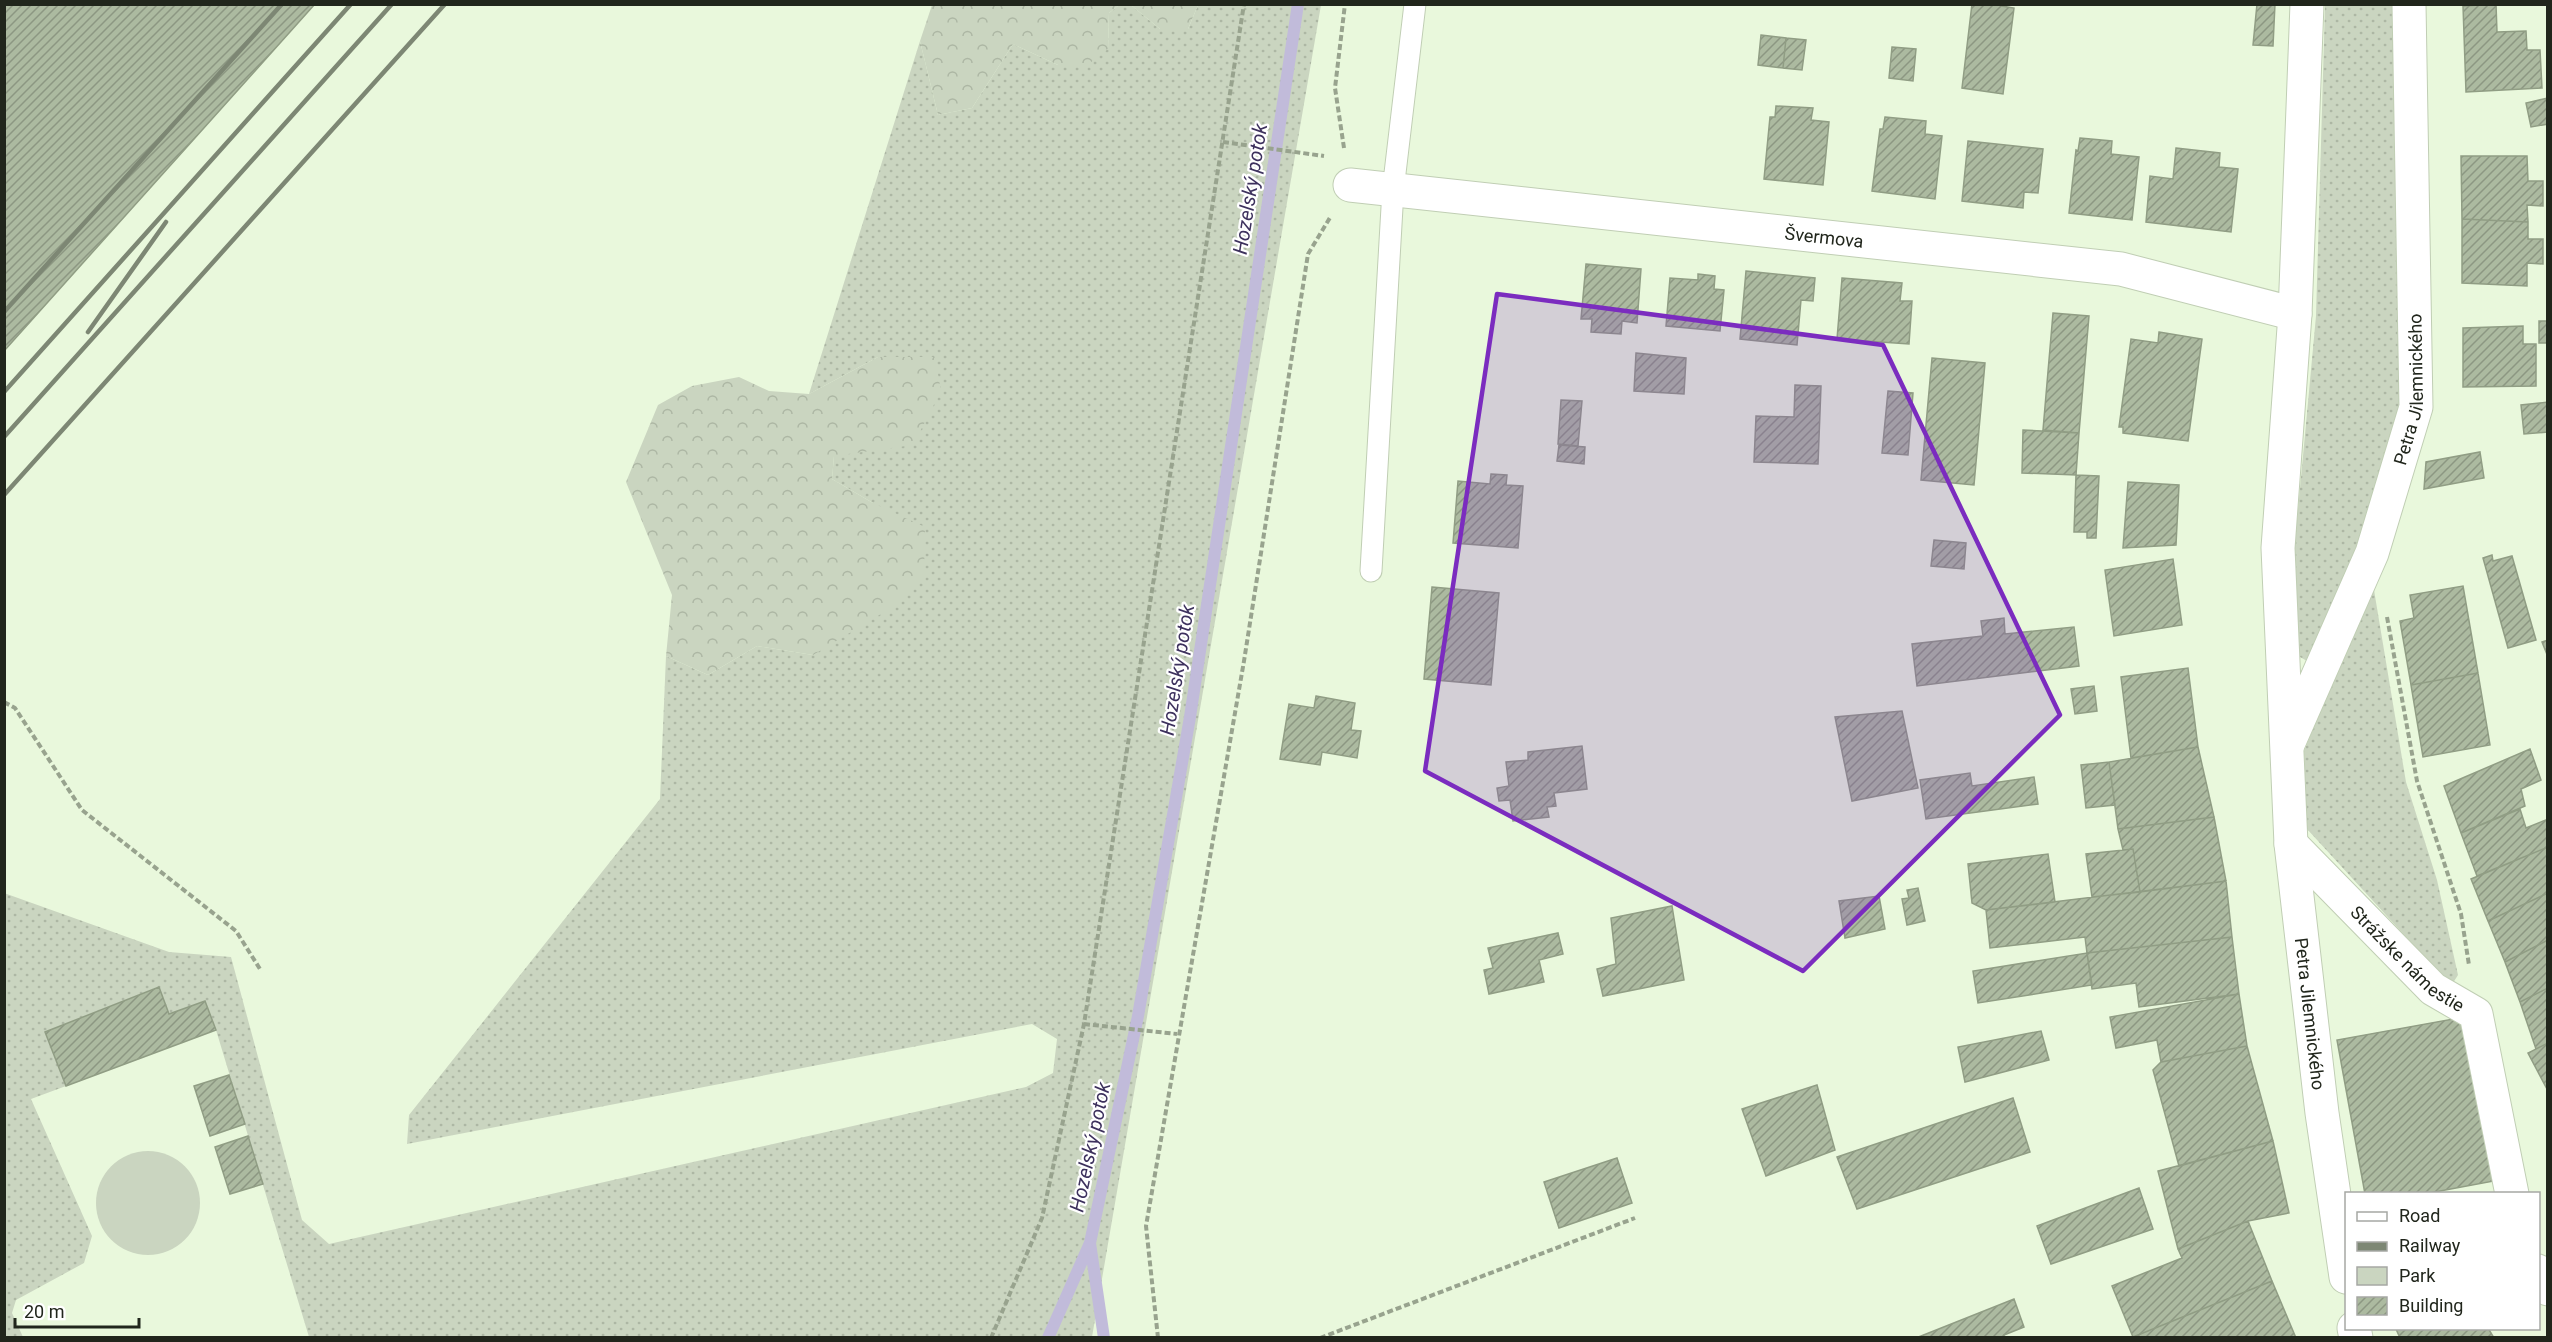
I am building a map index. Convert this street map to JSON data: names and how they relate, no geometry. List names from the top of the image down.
{
  "streets": {
    "street": ["Švermova", "Petra Jilemnického", "Strážske námestie"]
  },
  "crossings": [
    ["Švermova", "Petra Jilemnického"],
    ["Petra Jilemnického", "Strážske námestie"]
  ],
  "water": ["Hozelský potok"],
  "legend": [
    "Road",
    "Railway",
    "Park",
    "Building"
  ],
  "scale_bar": "20 m"
}
